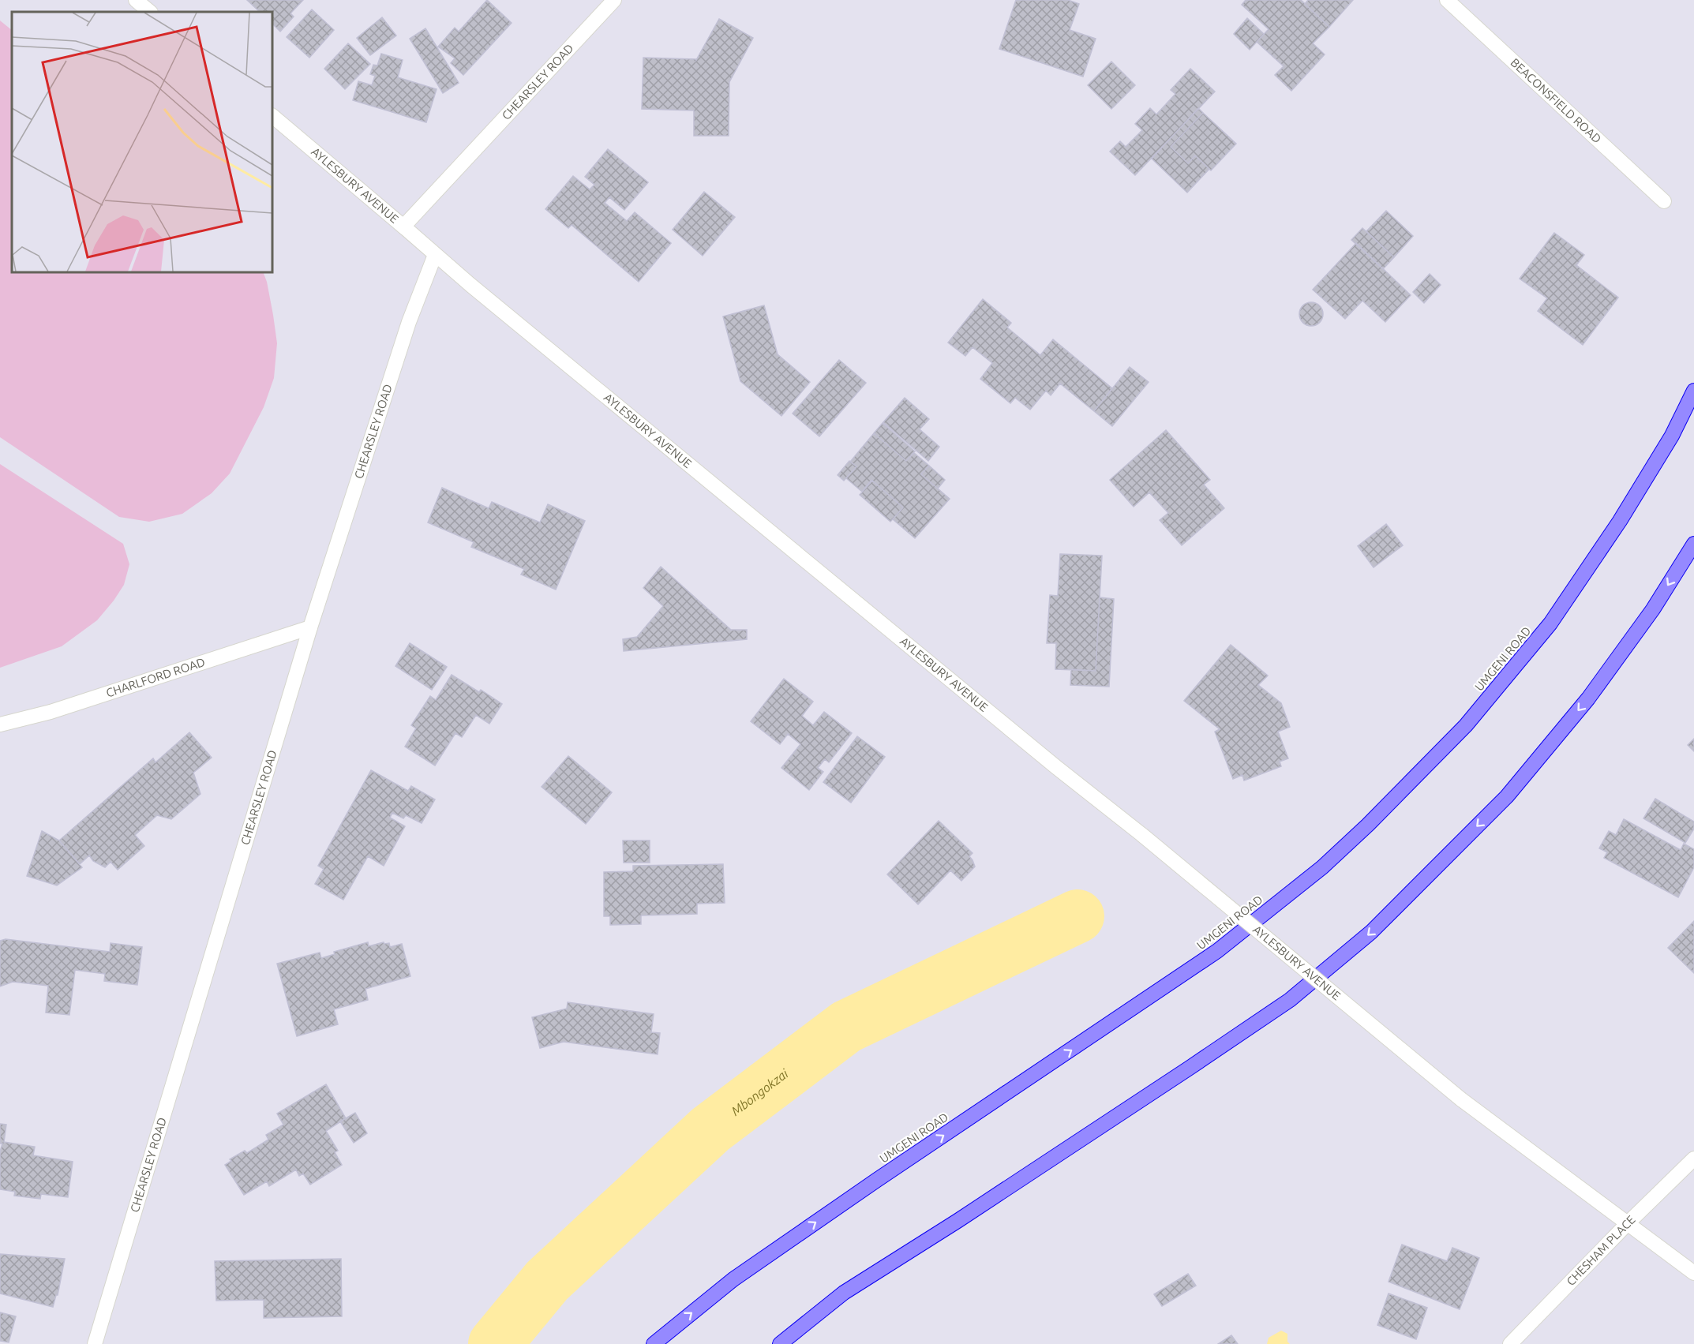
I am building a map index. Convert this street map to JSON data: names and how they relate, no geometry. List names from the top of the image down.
{
  "streets": {
    "highway": ["UMGENI ROAD"],
    "street": [
      "CHEARSLEY ROAD",
      "BEACONSFIELD ROAD",
      "AYLESBURY AVENUE",
      "CHARLFORD ROAD",
      "CHESHAM PLACE"
    ]
  },
  "crossings": [
    ["CHEARSLEY ROAD", "AYLESBURY AVENUE"],
    ["CHEARSLEY ROAD", "CHARLFORD ROAD"],
    ["AYLESBURY AVENUE", "CHESHAM PLACE"]
  ],
  "water": ["Mbongokzai"]
}
